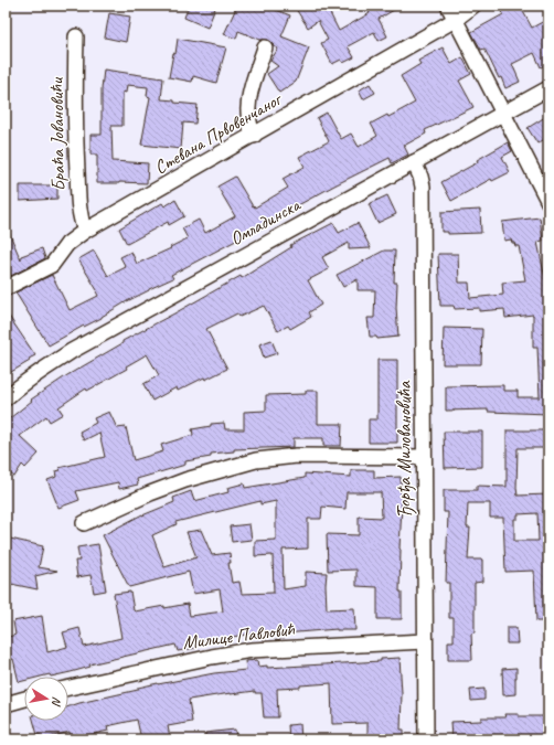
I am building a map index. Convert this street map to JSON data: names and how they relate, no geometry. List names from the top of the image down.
{
  "streets": {
    "street": [
      "Стевана Првовенчаног",
      "Браћа Јовановићи",
      "Омладинска",
      "Ђорђа Миловановића",
      "Милице Павловић"
    ]
  },
  "crossings": [
    ["Стевана Првовенчаног", "Браћа Јовановићи"],
    ["Омладинска", "Ђорђа Миловановића"],
    ["Ђорђа Миловановића", "Милице Павловић"]
  ],
  "north": "right"
}
